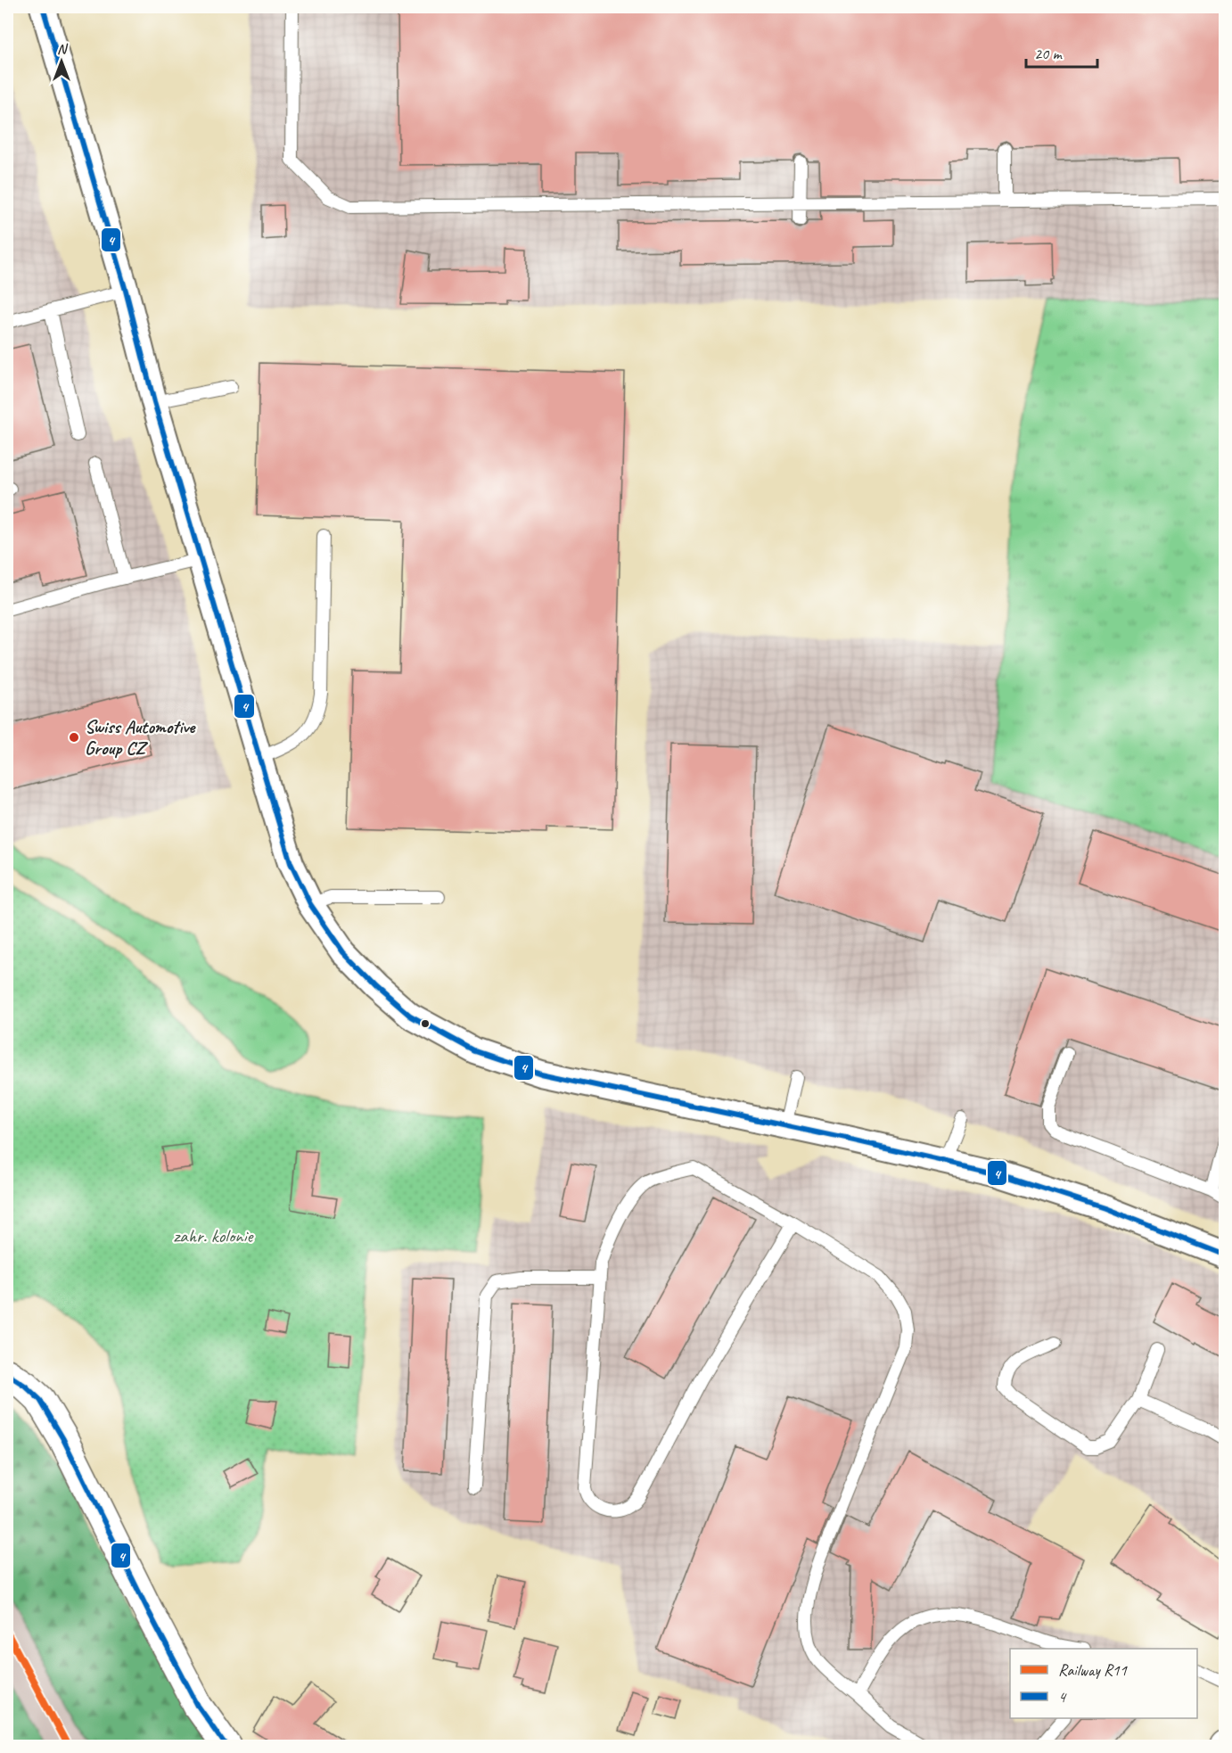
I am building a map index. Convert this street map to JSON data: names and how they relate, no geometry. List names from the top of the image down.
{
  "parks": ["zahr. kolonie"],
  "places": ["Swiss Automotive Group CZ"],
  "lines": ["transit line 4", "rail line R11"],
  "legend": ["Railway R11", "4"],
  "scale_bar": "20 m",
  "north": "top"
}
